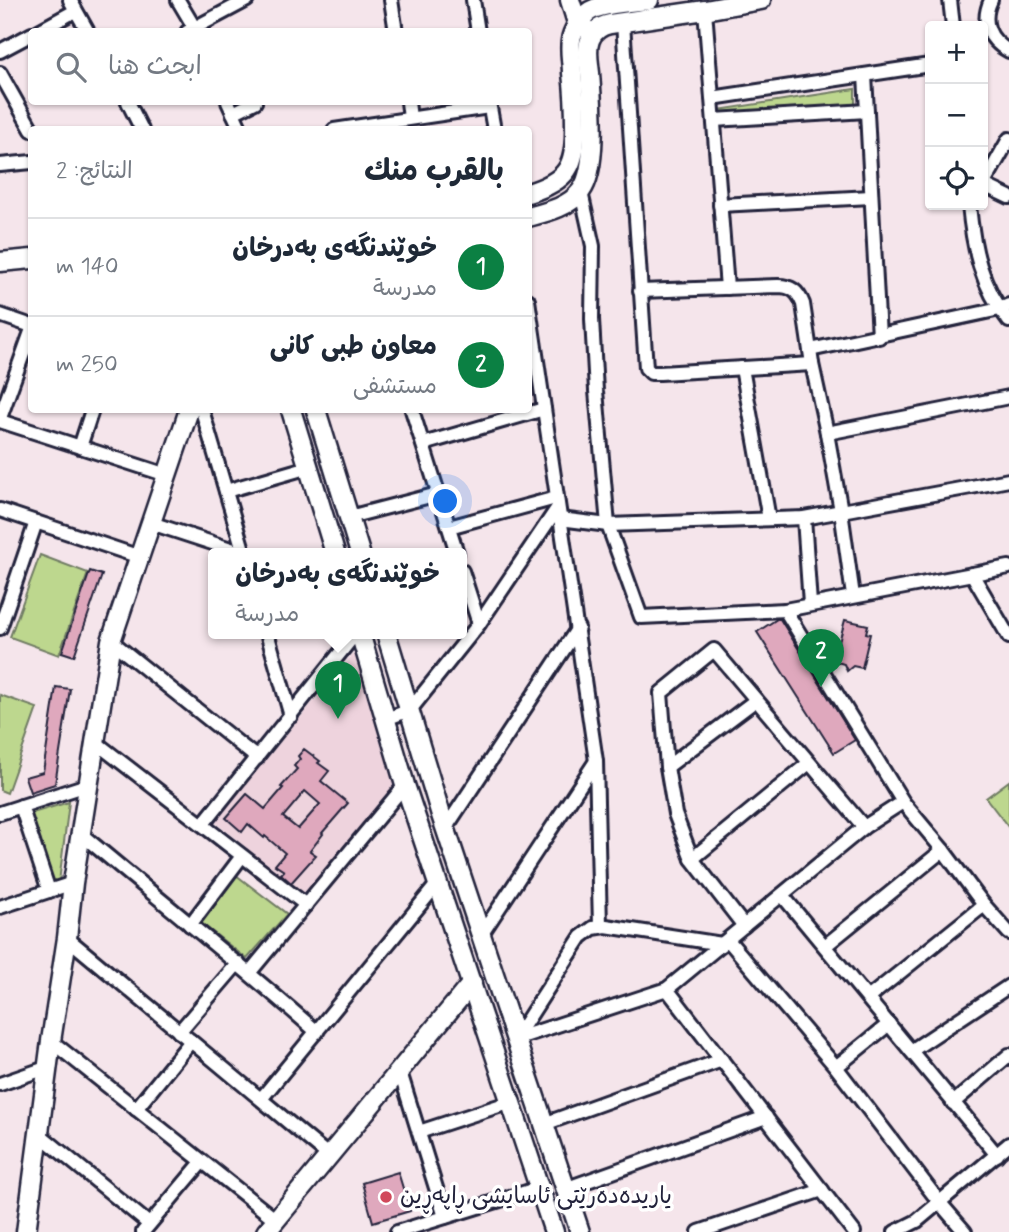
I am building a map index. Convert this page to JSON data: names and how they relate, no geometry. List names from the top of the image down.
{
  "places": ["یاریدەدەرێتی ئاسایشی ڕاپەڕین"],
  "page": {
    "map_buttons": ["+", "−"],
    "search": "ابحث هنا",
    "heading": ["بالقرب منك", "النتائج: 2"],
    "list": [
      {
        "mark": "1",
        "name": "خوێندنگەی بەدرخان",
        "note": "مدرسة",
        "value": "140 m"
      },
      {
        "mark": "2",
        "name": "معاون طبی کانی",
        "note": "مستشفى",
        "value": "250 m"
      }
    ],
    "popup": ["خوێندنگەی بەدرخان", "مدرسة"],
    "pins": ["2", "1"]
  }
}
